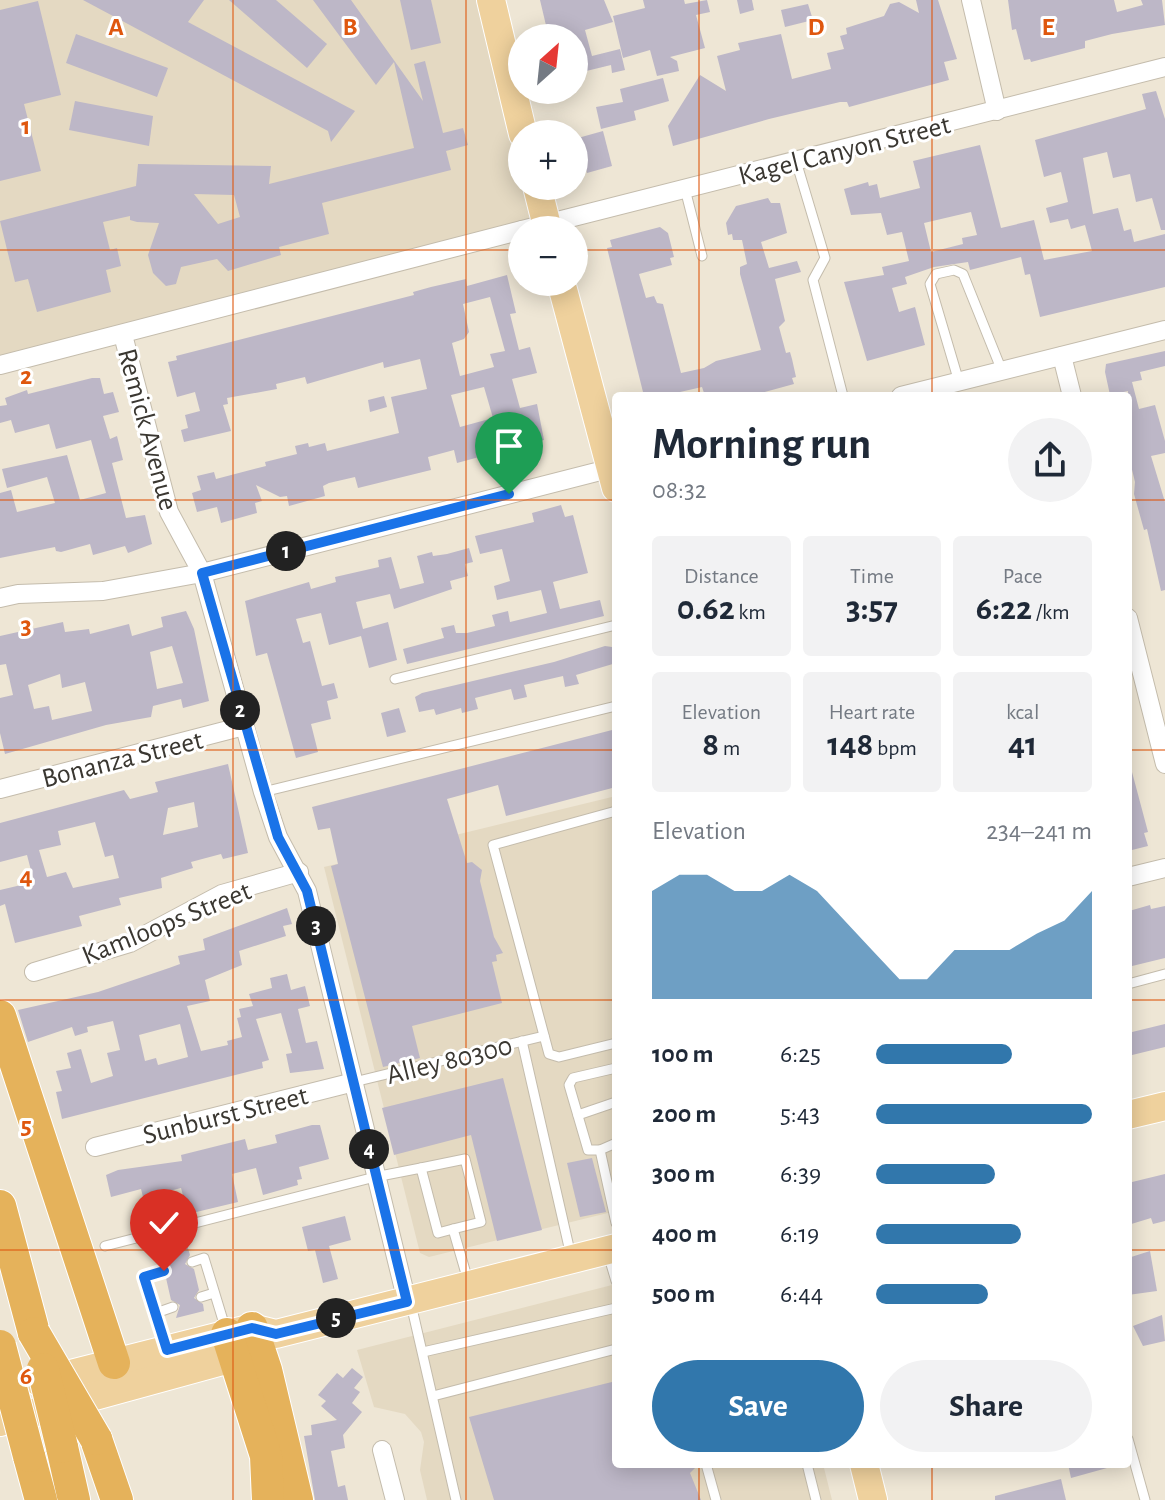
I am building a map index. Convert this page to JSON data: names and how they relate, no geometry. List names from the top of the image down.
{
  "streets": {
    "street": [
      "Kagel Canyon Street",
      "Remick Avenue",
      "Bonanza Street",
      "Kamloops Street",
      "Sunburst Street"
    ],
    "lane": ["Alley 80300"]
  },
  "crossings": [
    ["Kagel Canyon Street", "Remick Avenue"],
    ["Remick Avenue", "Bonanza Street"],
    ["Remick Avenue", "Kamloops Street"],
    ["Remick Avenue", "Alley 80300"],
    ["Remick Avenue", "Sunburst Street"],
    ["Alley 80300", "Sunburst Street"]
  ],
  "north": "top right",
  "page": {
    "map_buttons": ["+", "−"],
    "heading": ["Morning run", "08:32"],
    "stats": [
      ["Distance", "0.62 km"],
      ["Time", "3:57"],
      ["Pace", "6:22 /km"],
      ["Elevation", "8 m"],
      ["Heart rate", "148 bpm"],
      ["kcal", "41"]
    ],
    "pins": [
      "1",
      "2",
      "3",
      "4",
      "5"
    ],
    "chart": ["Elevation", "234–241 m"],
    "list": [
      {
        "name": "100 m",
        "note": "6:25"
      },
      {
        "name": "200 m",
        "note": "5:43"
      },
      {
        "name": "300 m",
        "note": "6:39"
      },
      {
        "name": "400 m",
        "note": "6:19"
      },
      {
        "name": "500 m",
        "note": "6:44"
      }
    ],
    "buttons": ["Save", "Share"]
  },
  "grid": {
    "columns": [
      "A",
      "B",
      "D",
      "E"
    ],
    "rows": [
      "1",
      "2",
      "3",
      "4",
      "5",
      "6"
    ]
  }
}
